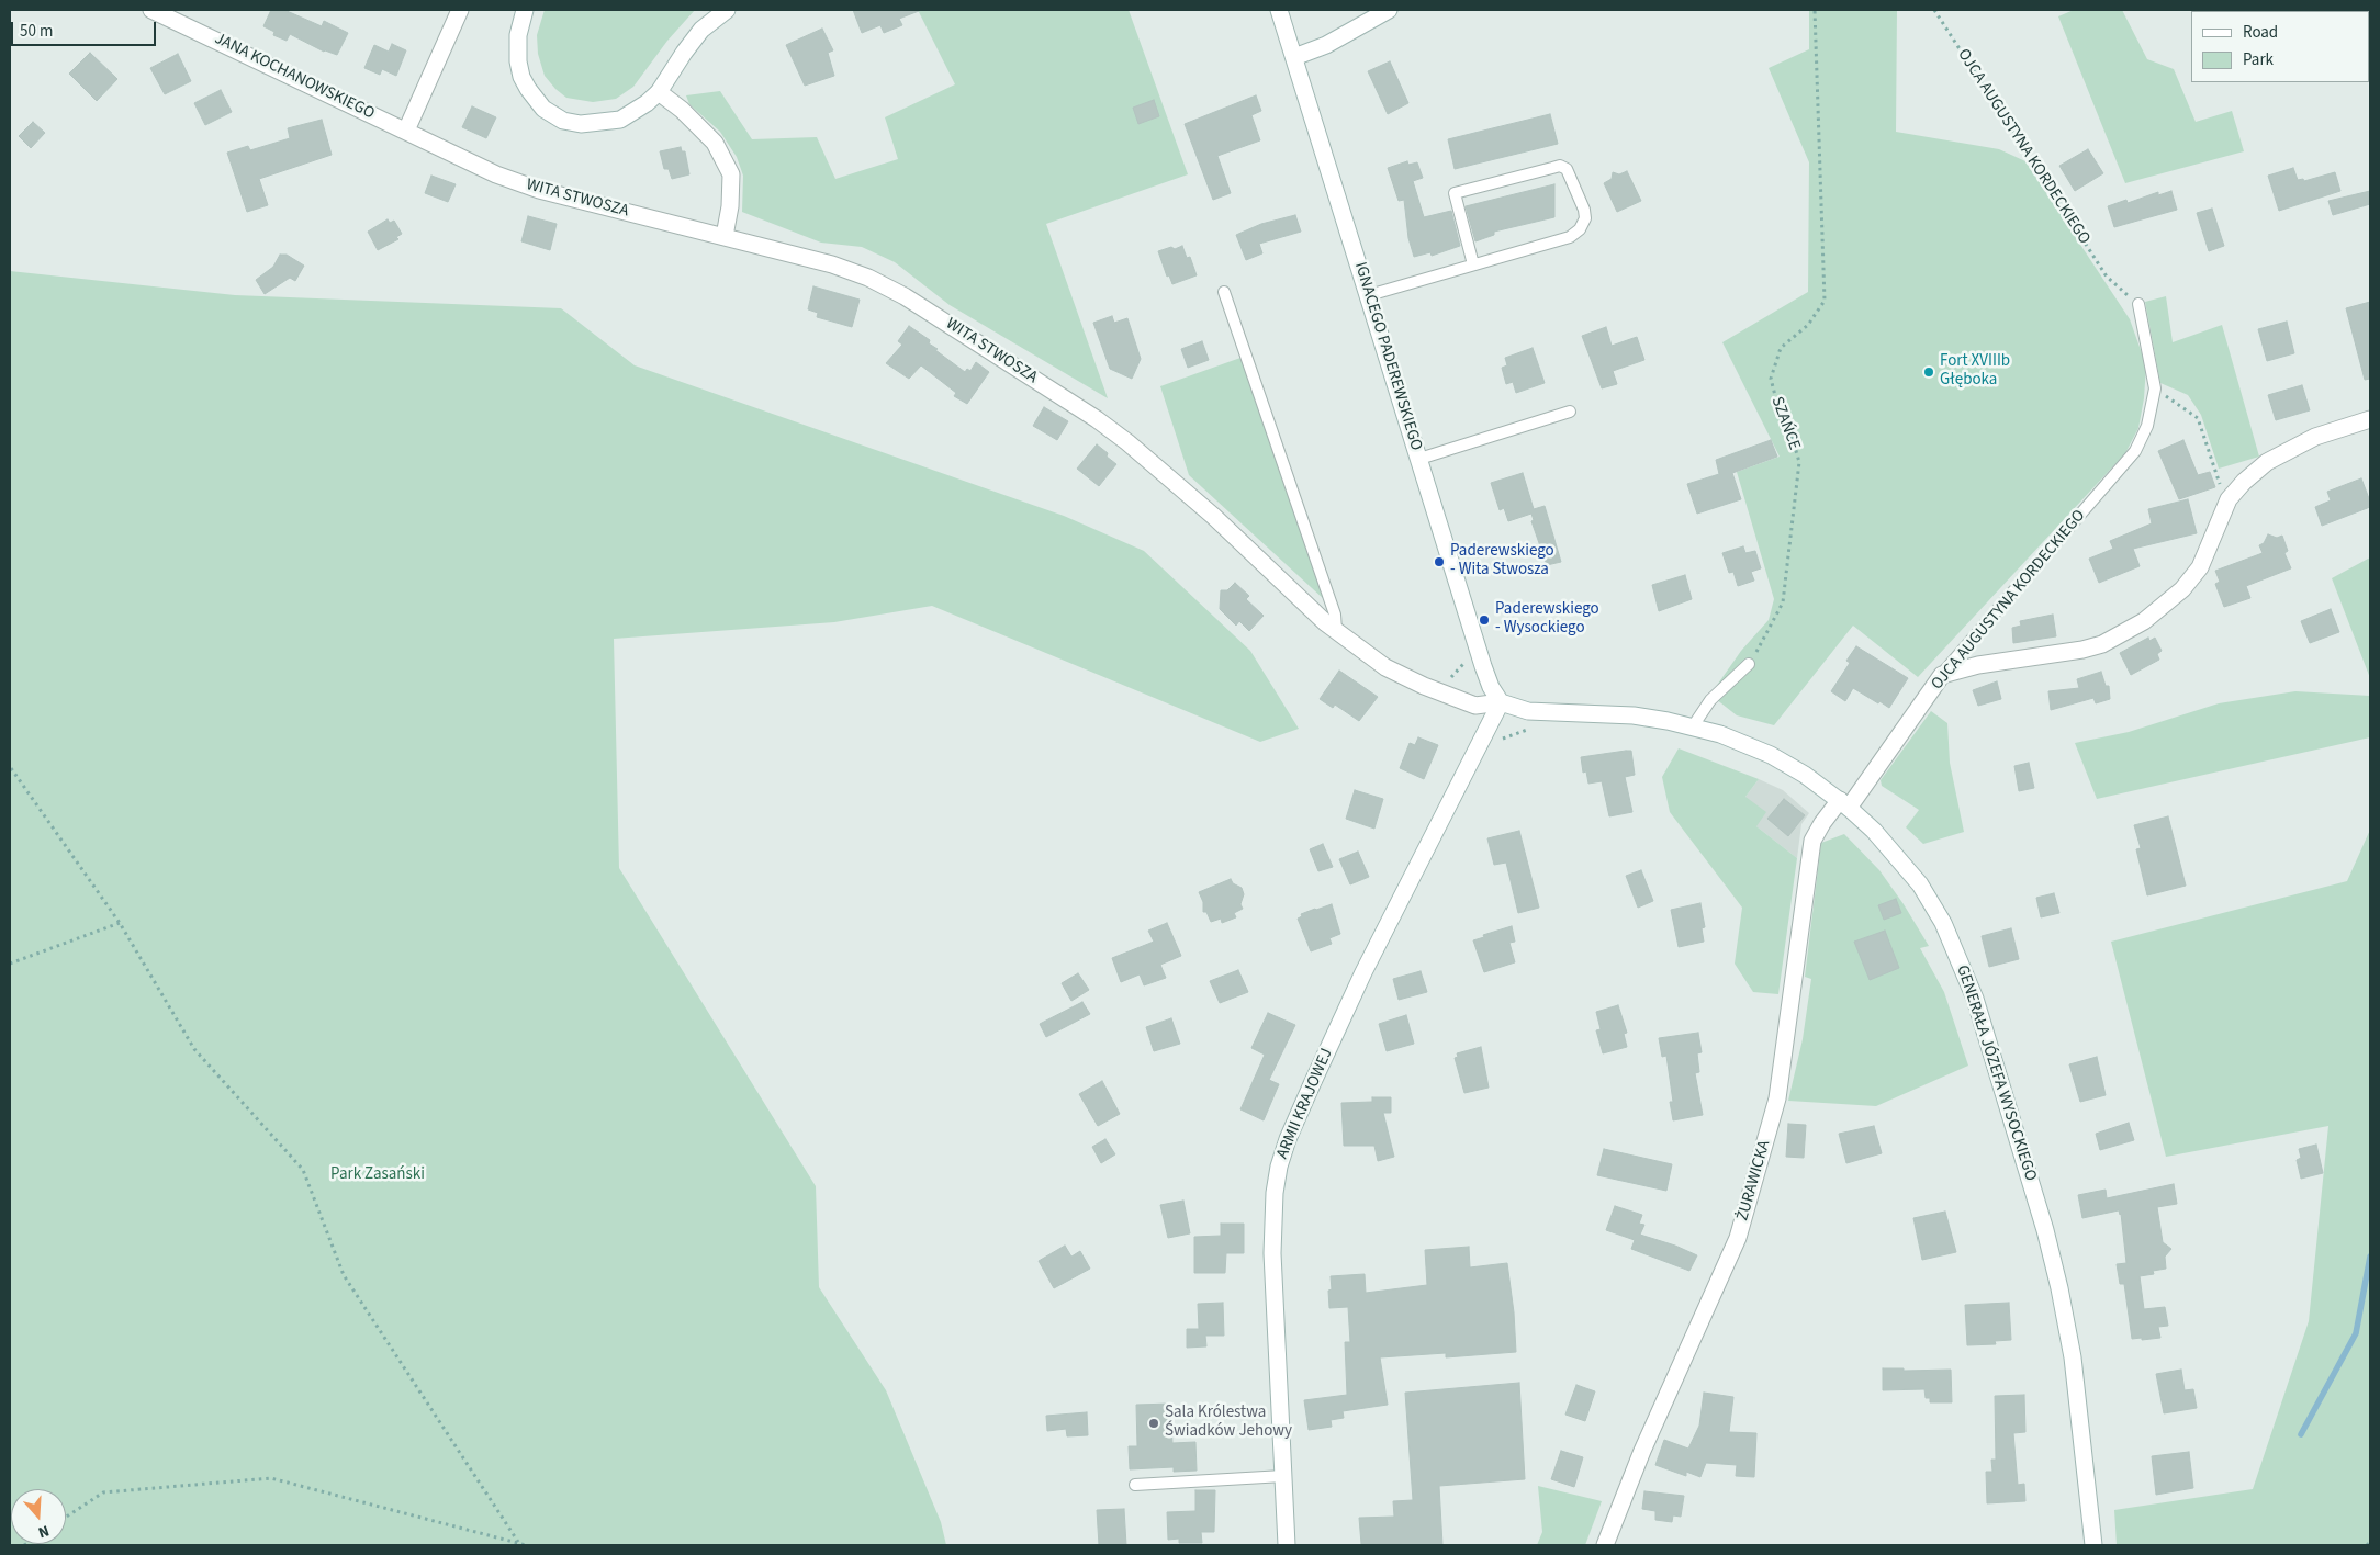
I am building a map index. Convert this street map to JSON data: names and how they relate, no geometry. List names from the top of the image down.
{
  "streets": {
    "street": [
      "JANA KOCHANOWSKIEGO",
      "OJCA AUGUSTYNA KORDECKIEGO",
      "WITA STWOSZA",
      "IGNACEGO PADEREWSKIEGO",
      "GENERAŁA JÓZEFA WYSOCKIEGO",
      "ARMII KRAJOWEJ",
      "ŻURAWICKA"
    ],
    "path": ["SZAŃCE"]
  },
  "crossings": [
    ["JANA KOCHANOWSKIEGO", "WITA STWOSZA"],
    ["OJCA AUGUSTYNA KORDECKIEGO", "GENERAŁA JÓZEFA WYSOCKIEGO"],
    ["OJCA AUGUSTYNA KORDECKIEGO", "ŻURAWICKA"],
    ["WITA STWOSZA", "IGNACEGO PADEREWSKIEGO"],
    ["WITA STWOSZA", "GENERAŁA JÓZEFA WYSOCKIEGO"],
    ["WITA STWOSZA", "ARMII KRAJOWEJ"],
    ["IGNACEGO PADEREWSKIEGO", "GENERAŁA JÓZEFA WYSOCKIEGO"],
    ["IGNACEGO PADEREWSKIEGO", "ARMII KRAJOWEJ"],
    ["GENERAŁA JÓZEFA WYSOCKIEGO", "ARMII KRAJOWEJ"],
    ["GENERAŁA JÓZEFA WYSOCKIEGO", "ŻURAWICKA"]
  ],
  "parks": ["Park Zasański"],
  "places": [
    "Fort XVIIIb Głęboka",
    "Paderewskiego - Wita Stwosza",
    "Paderewskiego - Wysockiego",
    "Sala Królestwa Świadków Jehowy"
  ],
  "legend": ["Road", "Park"],
  "scale_bar": "50 m",
  "north": "bottom"
}
